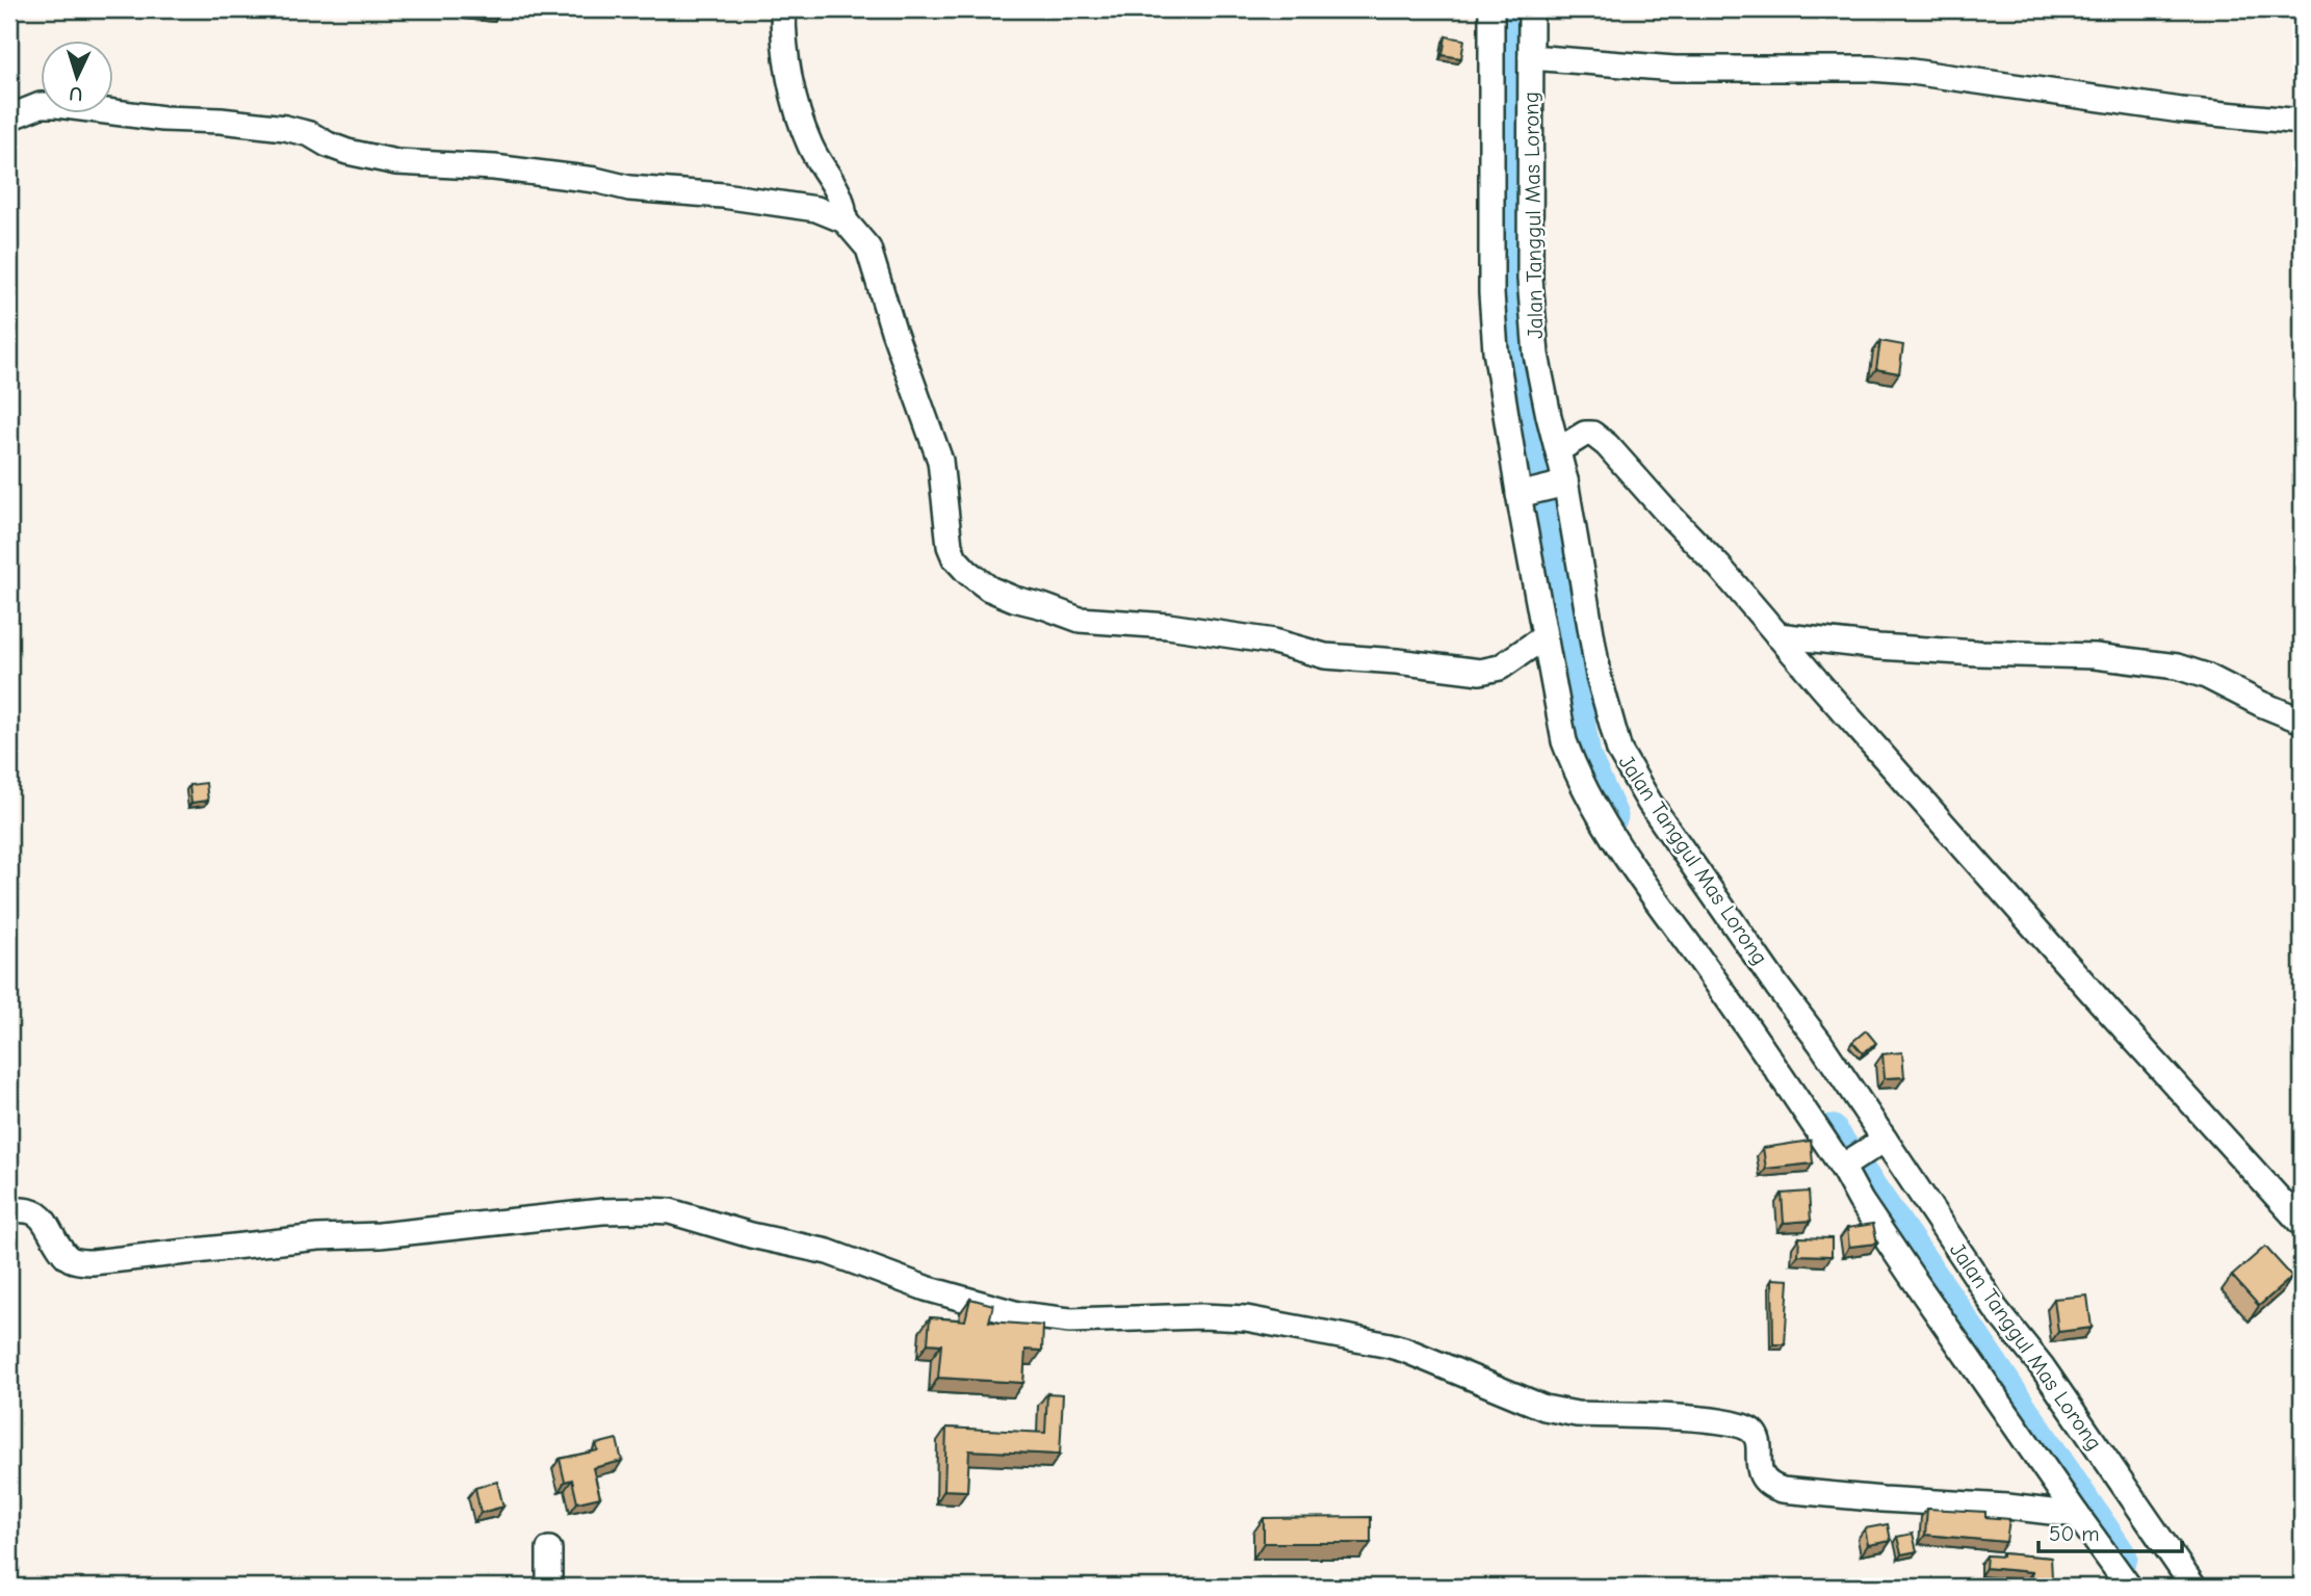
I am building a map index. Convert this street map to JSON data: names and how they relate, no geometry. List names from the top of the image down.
{
  "streets": {
    "street": ["Jalan Tanggul Mas Lorong"]
  },
  "scale_bar": "50 m",
  "north": "bottom"
}
